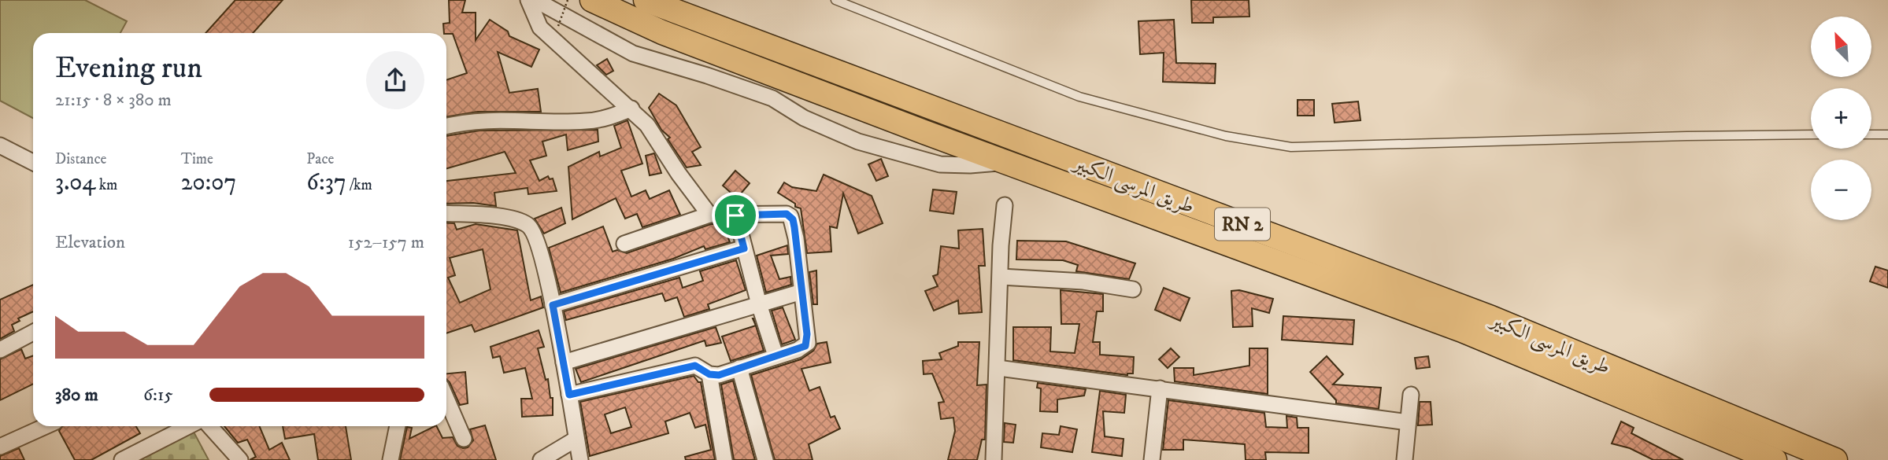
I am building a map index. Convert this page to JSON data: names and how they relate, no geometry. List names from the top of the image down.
{
  "streets": {
    "main road": ["طريق المرسى الكبير", "RN 2"]
  },
  "north": "top left",
  "page": {
    "map_buttons": ["+", "−"],
    "heading": ["Evening run", "21:15 · 8 × 380 m"],
    "stats": [
      ["Distance", "3.04 km"],
      ["Time", "20:07"],
      ["Pace", "6:37 /km"]
    ],
    "chart": ["Elevation", "152–157 m"],
    "list": [
      {
        "name": "380 m",
        "note": "6:15"
      }
    ]
  }
}
